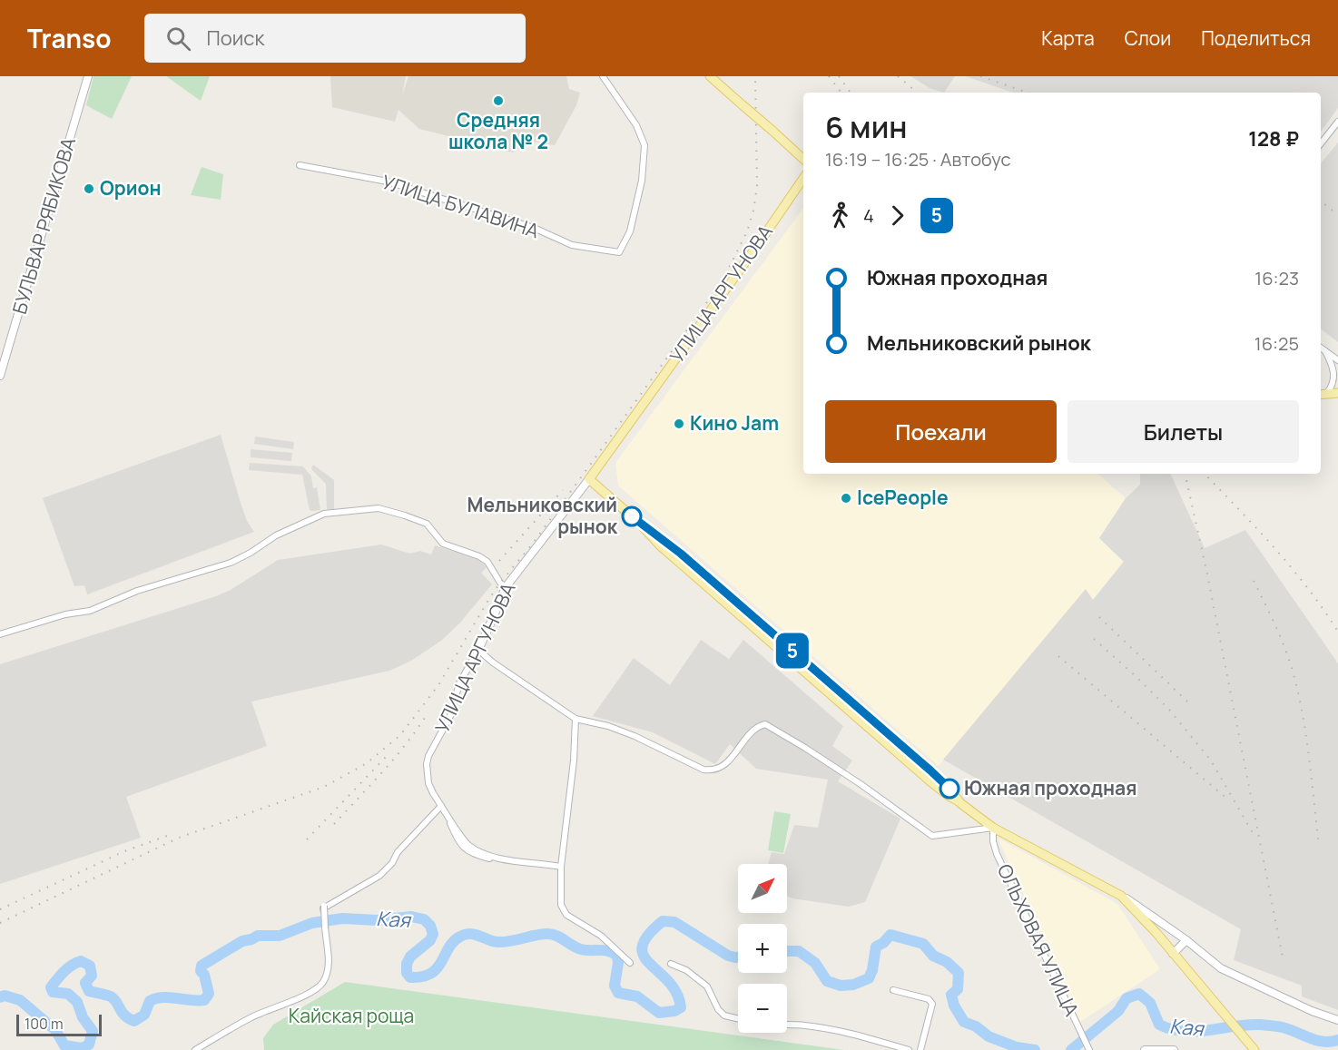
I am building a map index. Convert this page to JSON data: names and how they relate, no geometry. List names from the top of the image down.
{
  "streets": {
    "main road": ["УЛИЦА АРГУНОВА"],
    "street": ["УЛИЦА БУЛАВИНА", "БУЛЬВАР РЯБИКОВА", "ОЛЬХОВАЯ УЛИЦА"]
  },
  "water": ["Кая"],
  "parks": ["Кайская роща"],
  "places": [
    "Средняя школа № 2",
    "Орион",
    "Кино Jam",
    "IcePeople",
    "Мельниковский рынок",
    "Южная проходная"
  ],
  "lines": ["bus line 5"],
  "scale_bar": "100 m",
  "north": "top right",
  "page": {
    "header": "Transo",
    "search": "Поиск",
    "nav": ["Карта", "Слои", "Поделиться"],
    "on_map": "5",
    "heading": ["6 мин", "16:19 – 16:25 · Автобус", "128 ₽"],
    "legs": ["4", "5"],
    "list": [
      {
        "name": "Южная проходная",
        "value": "16:23"
      },
      {
        "name": "Мельниковский рынок",
        "value": "16:25"
      }
    ],
    "buttons": ["Поехали", "Билеты"],
    "map_buttons": ["+", "−"],
    "scale": "100 m"
  }
}
